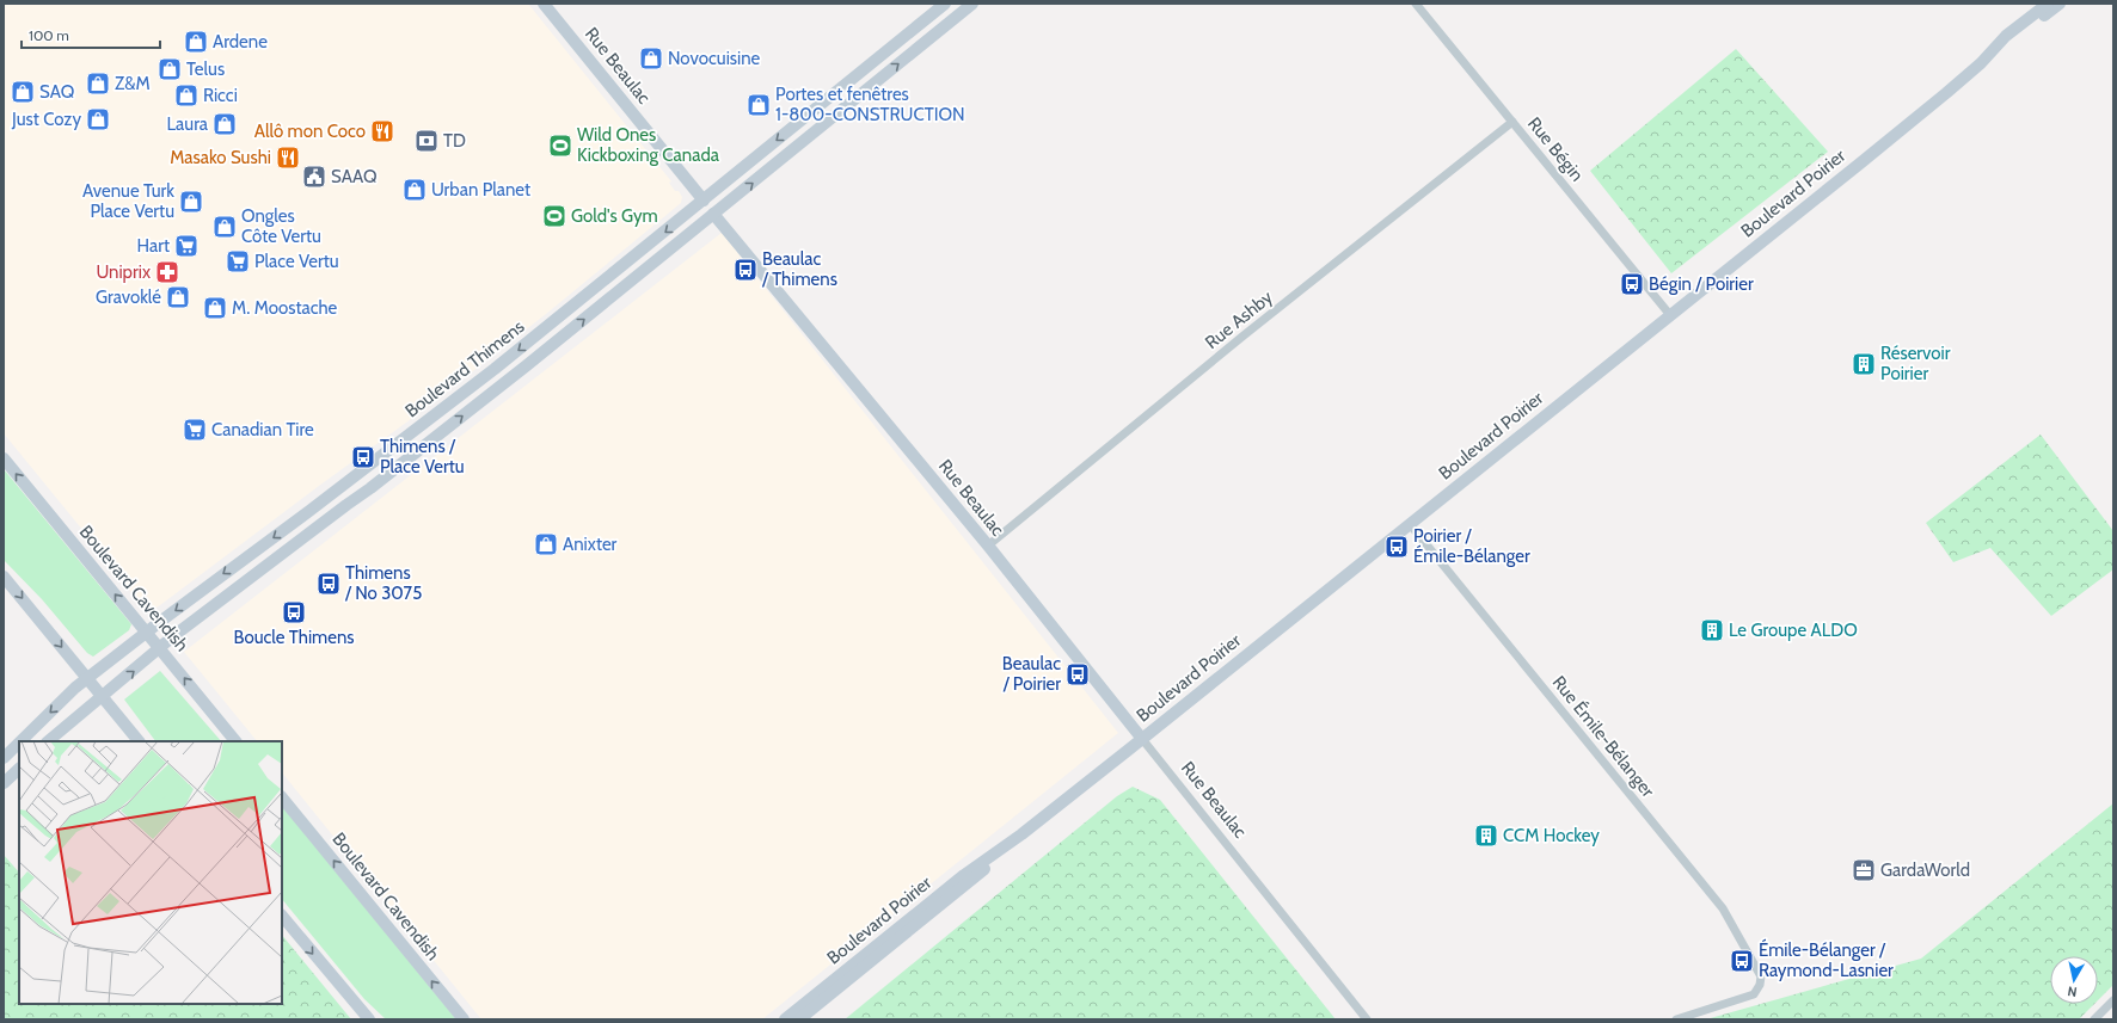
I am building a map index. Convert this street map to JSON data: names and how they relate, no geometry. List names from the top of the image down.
{
  "streets": {
    "street": [
      "Rue Beaulac",
      "Rue Bégin",
      "Boulevard Poirier",
      "Rue Ashby",
      "Boulevard Thimens",
      "Boulevard Cavendish",
      "Rue Émile-Bélanger"
    ]
  },
  "crossings": [
    ["Rue Beaulac", "Boulevard Poirier"],
    ["Rue Beaulac", "Rue Ashby"],
    ["Rue Beaulac", "Boulevard Thimens"],
    ["Rue Bégin", "Boulevard Poirier"],
    ["Rue Bégin", "Rue Ashby"],
    ["Boulevard Poirier", "Rue Émile-Bélanger"],
    ["Boulevard Thimens", "Boulevard Cavendish"]
  ],
  "places": {
    "shop": [
      "Ardene",
      "Novocuisine",
      "Telus",
      "Z&M",
      "SAQ",
      "Ricci",
      "Portes et fenêtres 1-800-CONSTRUCTION",
      "Just Cozy",
      "Laura",
      "Urban Planet",
      "Avenue Turk Place Vertu",
      "Ongles Côte Vertu",
      "Gravoklé",
      "M. Moostache",
      "Anixter"
    ],
    "restaurant": ["Allô mon Coco", "Masako Sushi"],
    "bank": ["TD"],
    "sports": ["Wild Ones Kickboxing Canada", "Gold's Gym"],
    "public building": ["SAAQ"],
    "supermarket": ["Hart", "Place Vertu", "Canadian Tire"],
    "bus stop": [
      "Beaulac / Thimens",
      "Bégin / Poirier",
      "Thimens / Place Vertu",
      "Poirier / Émile-Bélanger",
      "Thimens / No 3075",
      "Boucle Thimens",
      "Beaulac / Poirier",
      "Émile-Bélanger / Raymond-Lasnier"
    ],
    "pharmacy": ["Uniprix"],
    "building": ["Réservoir Poirier", "Le Groupe ALDO", "CCM Hockey"],
    "office": ["GardaWorld"]
  },
  "scale_bar": "100 m",
  "north": "bottom"
}
